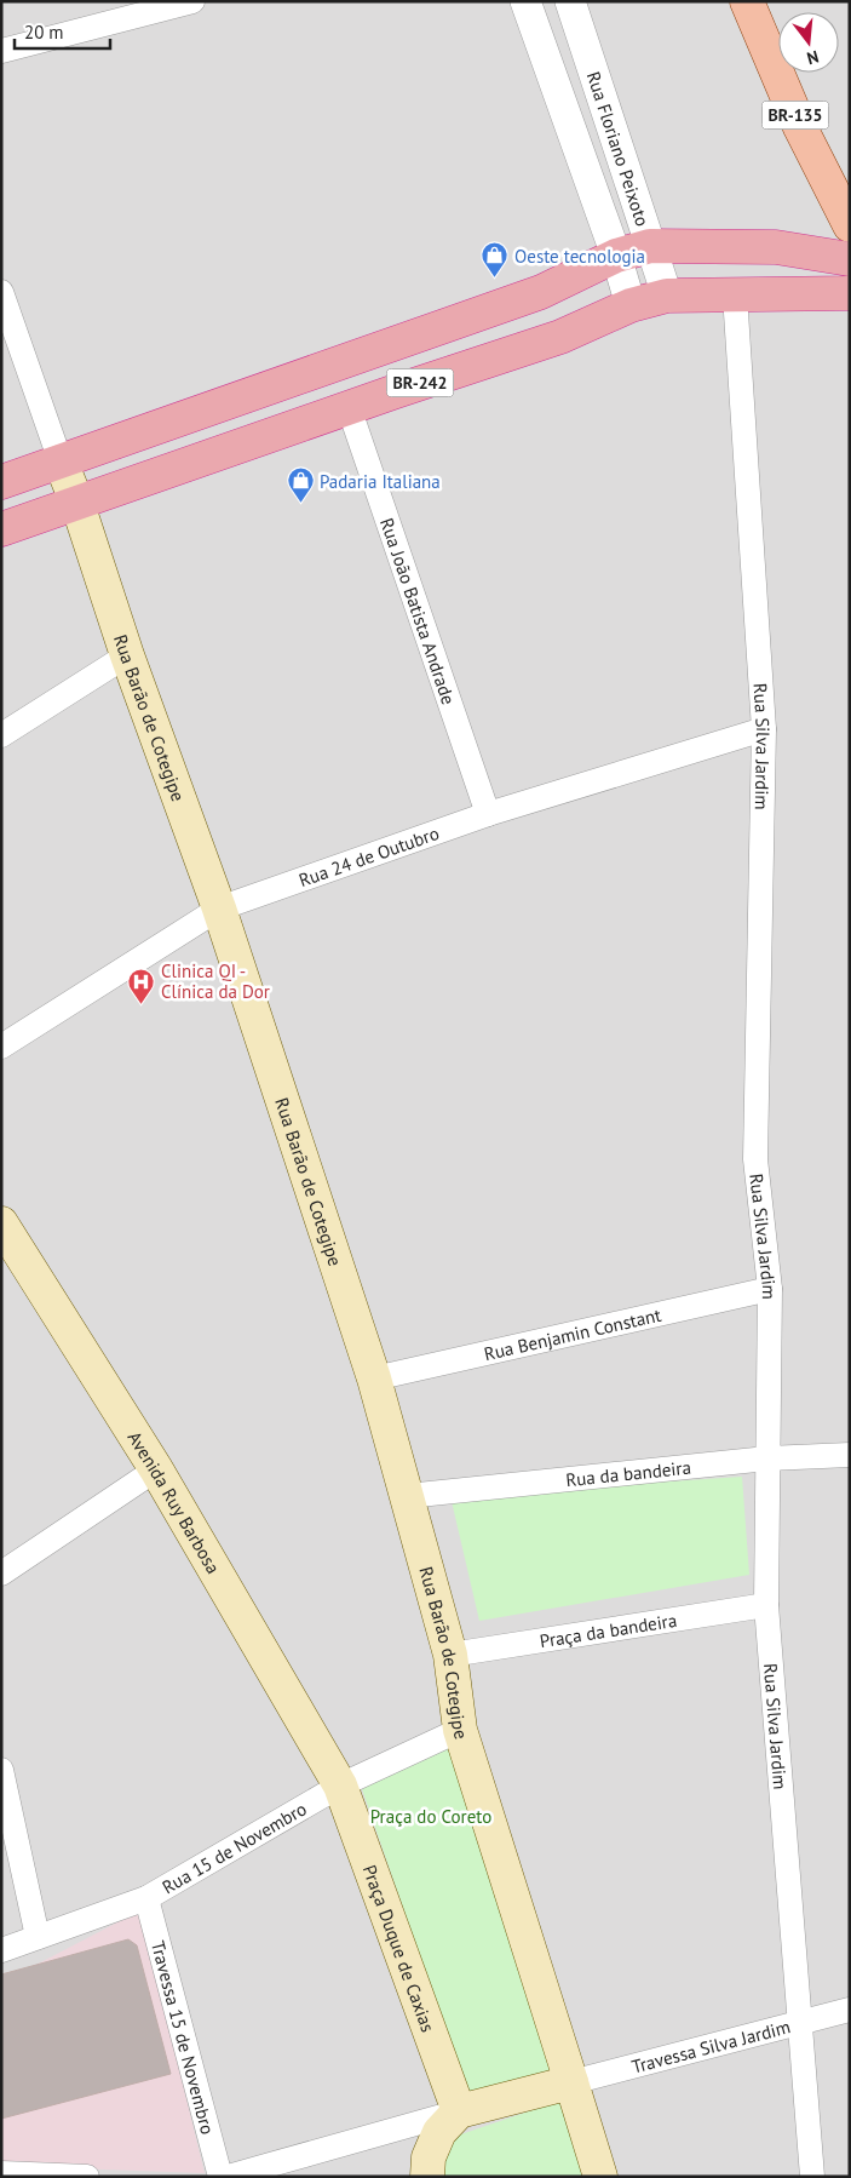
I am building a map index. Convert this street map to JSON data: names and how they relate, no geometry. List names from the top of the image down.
{
  "streets": {
    "highway": ["BR-242"],
    "main road": [
      "BR-135",
      "Rua Barão de Cotegipe",
      "Avenida Ruy Barbosa",
      "Praça Duque de Caxias"
    ],
    "street": [
      "Rua Floriano Peixoto",
      "Rua João Batista Andrade",
      "Rua Silva Jardim",
      "Rua 24 de Outubro",
      "Rua Benjamin Constant",
      "Rua da bandeira",
      "Praça da bandeira",
      "Rua 15 de Novembro",
      "Travessa 15 de Novembro",
      "Travessa Silva Jardim"
    ]
  },
  "crossings": [
    ["Rua Floriano Peixoto", "BR-242"],
    ["BR-242", "Rua João Batista Andrade"],
    ["BR-242", "Rua Barão de Cotegipe"],
    ["BR-242", "Rua Silva Jardim"],
    ["Rua João Batista Andrade", "Rua 24 de Outubro"],
    ["Rua Barão de Cotegipe", "Rua 24 de Outubro"],
    ["Rua Barão de Cotegipe", "Rua Benjamin Constant"],
    ["Rua Barão de Cotegipe", "Rua da bandeira"],
    ["Rua Barão de Cotegipe", "Praça da bandeira"],
    ["Rua Barão de Cotegipe", "Rua 15 de Novembro"],
    ["Rua Barão de Cotegipe", "Travessa Silva Jardim"],
    ["Rua Silva Jardim", "Rua 24 de Outubro"],
    ["Rua Silva Jardim", "Rua Benjamin Constant"],
    ["Rua Silva Jardim", "Rua da bandeira"],
    ["Rua Silva Jardim", "Praça da bandeira"],
    ["Rua Silva Jardim", "Travessa Silva Jardim"],
    ["Avenida Ruy Barbosa", "Rua 15 de Novembro"],
    ["Avenida Ruy Barbosa", "Praça Duque de Caxias"],
    ["Rua 15 de Novembro", "Praça Duque de Caxias"],
    ["Rua 15 de Novembro", "Travessa 15 de Novembro"]
  ],
  "parks": ["Praça do Coreto"],
  "places": {
    "shop": ["Oeste tecnologia", "Padaria Italiana"],
    "hospital": ["Clinica QI - Clínica da Dor"]
  },
  "scale_bar": "20 m",
  "north": "bottom"
}
